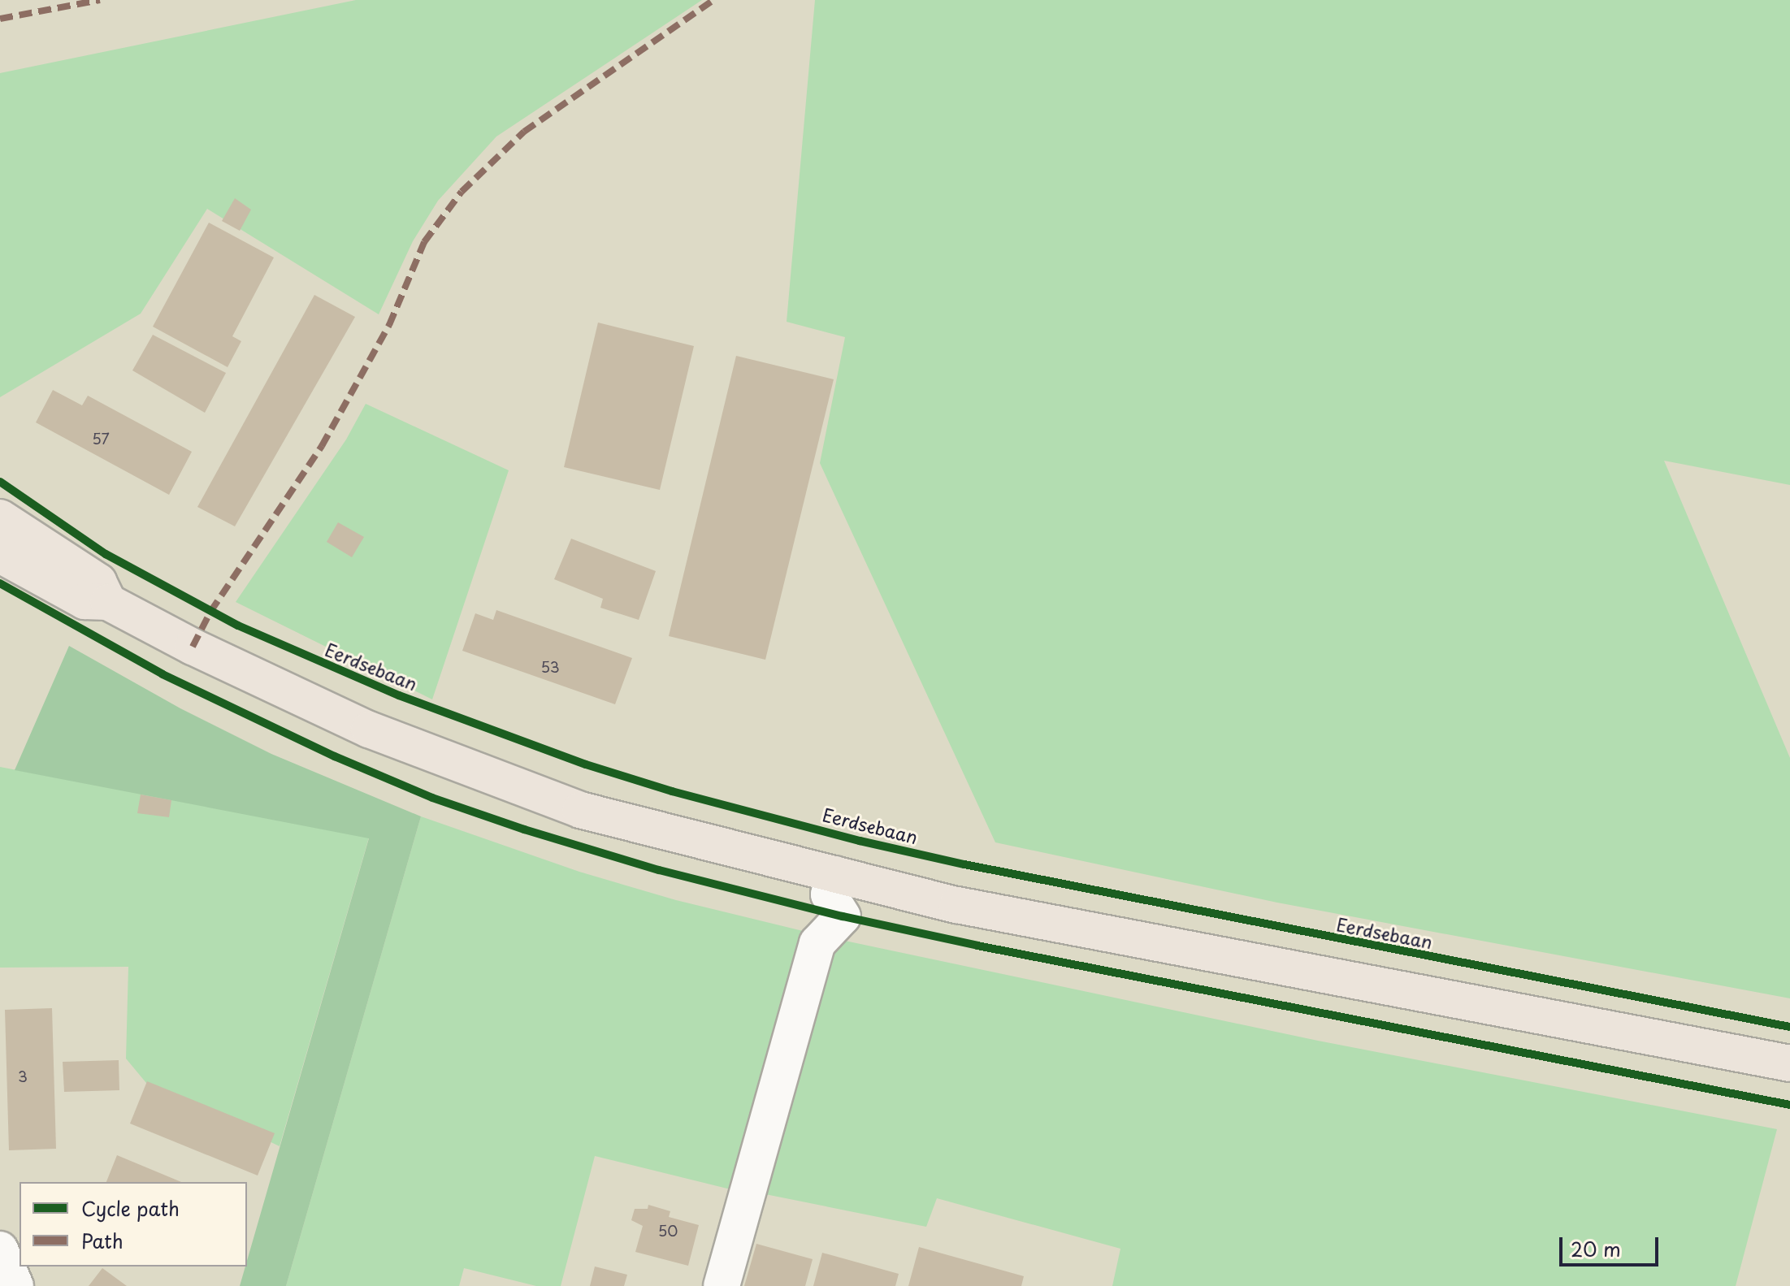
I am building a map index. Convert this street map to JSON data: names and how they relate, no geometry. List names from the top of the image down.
{
  "streets": {
    "cycle path": ["Eerdsebaan"]
  },
  "house_numbers": [
    "57",
    "53",
    "3",
    "50"
  ],
  "legend": ["Cycle path", "Path"],
  "scale_bar": "20 m"
}
